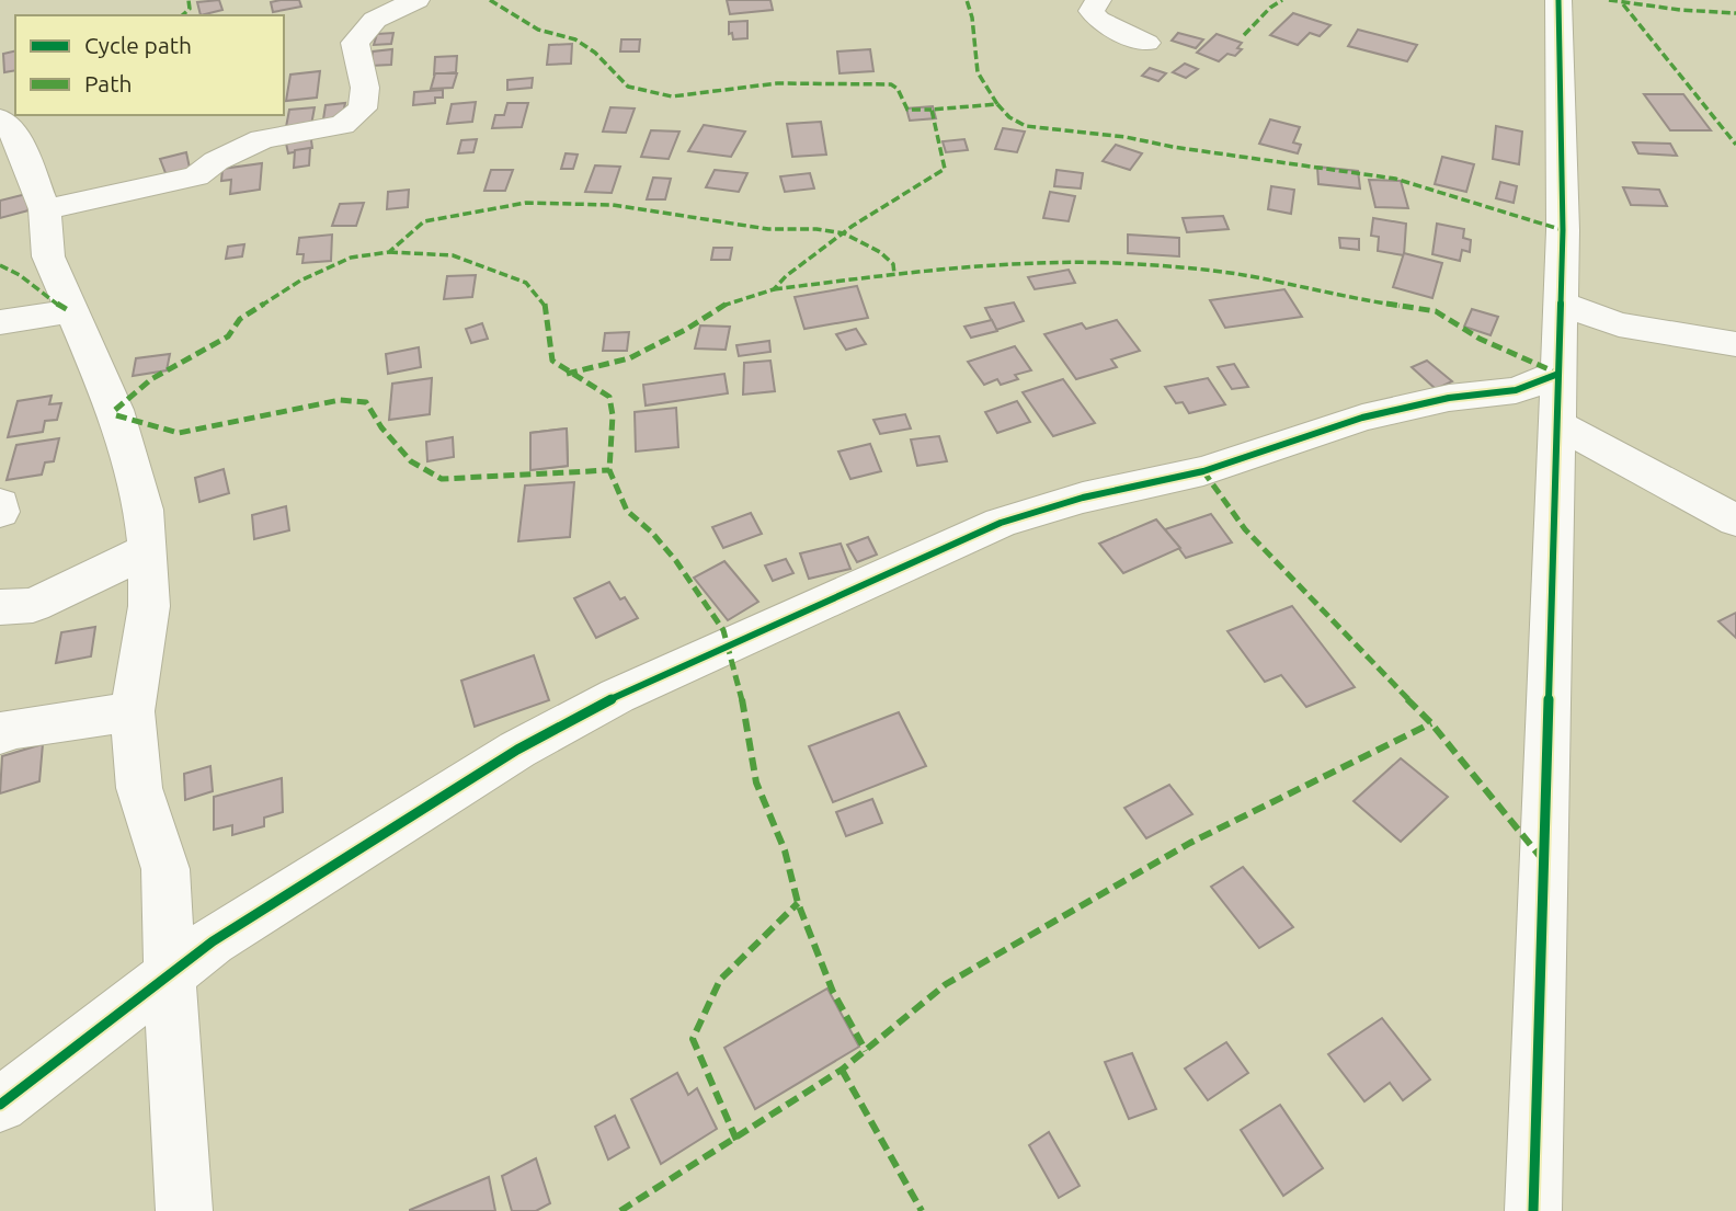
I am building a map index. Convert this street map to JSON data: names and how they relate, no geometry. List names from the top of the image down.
{
  "legend": ["Cycle path", "Path"]
}
